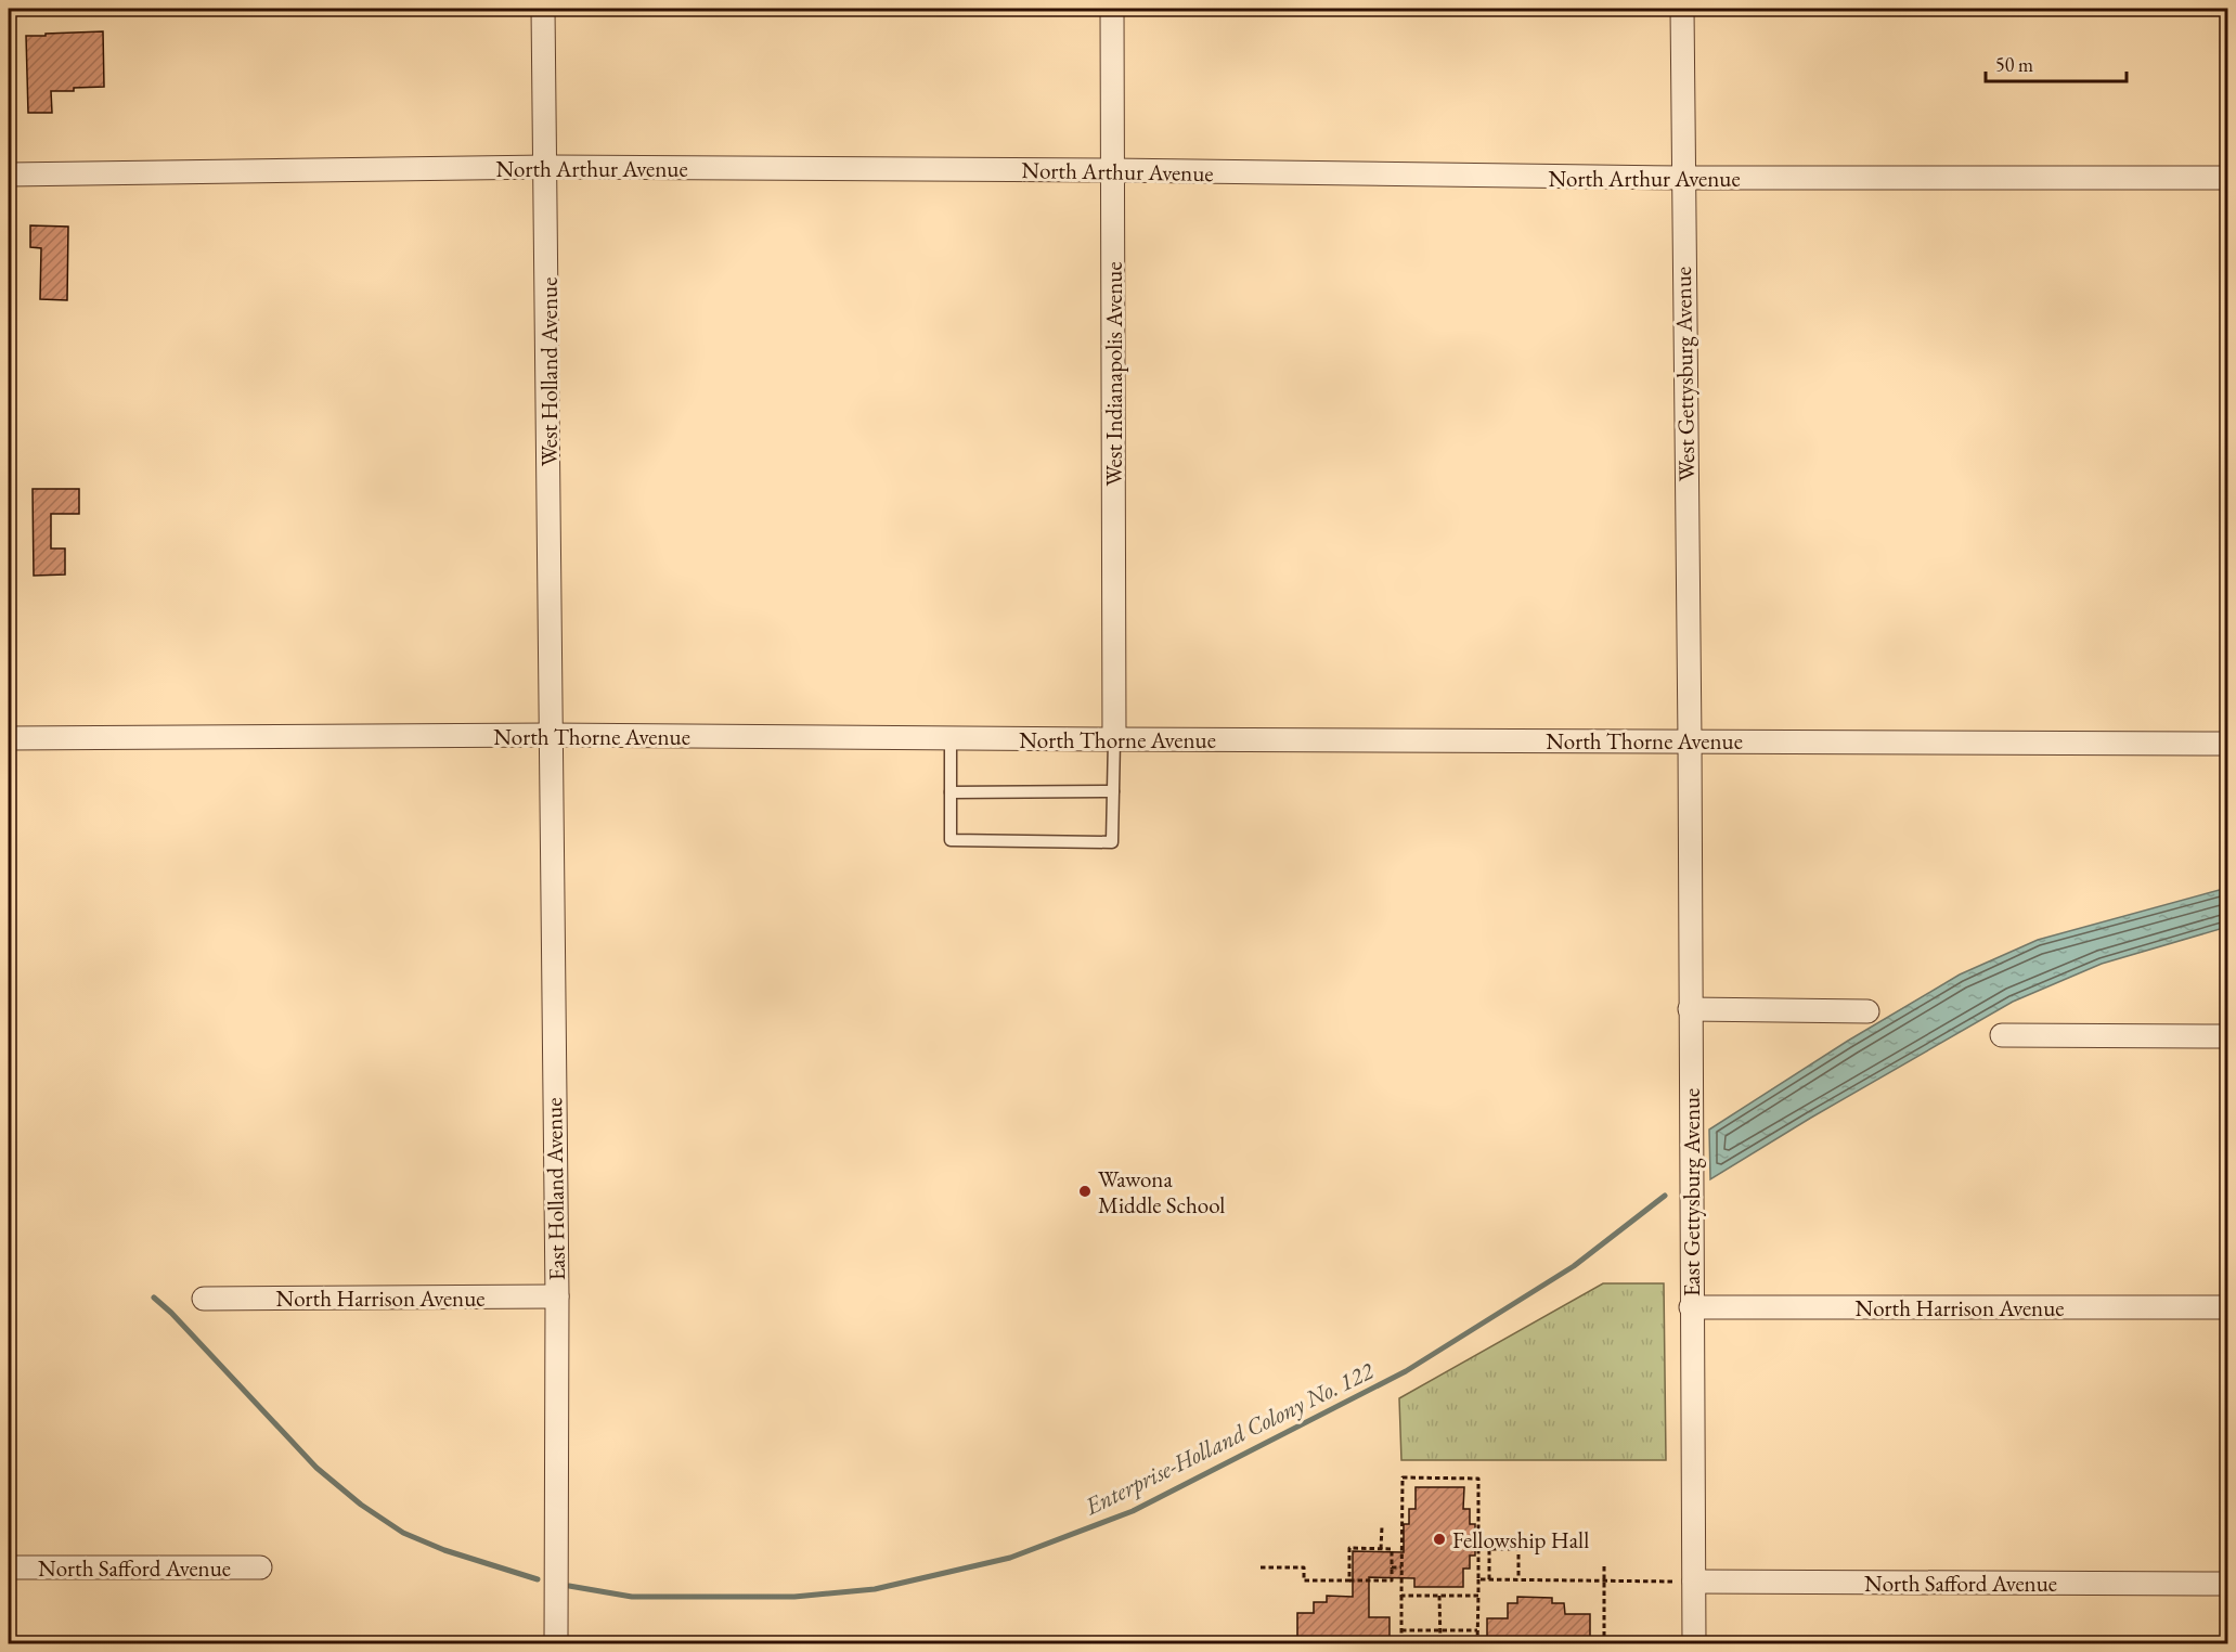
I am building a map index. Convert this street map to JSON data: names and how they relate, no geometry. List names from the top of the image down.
{
  "streets": {
    "street": [
      "North Arthur Avenue",
      "West Holland Avenue",
      "West Indianapolis Avenue",
      "West Gettysburg Avenue",
      "North Thorne Avenue",
      "East Holland Avenue",
      "East Gettysburg Avenue",
      "North Harrison Avenue",
      "North Safford Avenue"
    ]
  },
  "crossings": [
    ["North Arthur Avenue", "West Holland Avenue"],
    ["North Arthur Avenue", "West Indianapolis Avenue"],
    ["North Arthur Avenue", "West Gettysburg Avenue"],
    ["West Holland Avenue", "North Thorne Avenue"],
    ["West Holland Avenue", "East Holland Avenue"],
    ["West Indianapolis Avenue", "North Thorne Avenue"],
    ["West Gettysburg Avenue", "North Thorne Avenue"],
    ["West Gettysburg Avenue", "East Gettysburg Avenue"],
    ["North Thorne Avenue", "East Holland Avenue"],
    ["North Thorne Avenue", "East Gettysburg Avenue"],
    ["East Holland Avenue", "North Harrison Avenue"],
    ["East Gettysburg Avenue", "North Harrison Avenue"],
    ["East Gettysburg Avenue", "North Safford Avenue"]
  ],
  "water": ["Enterprise-Holland Colony No. 122"],
  "places": ["Wawona Middle School", "Fellowship Hall"],
  "scale_bar": "50 m"
}
